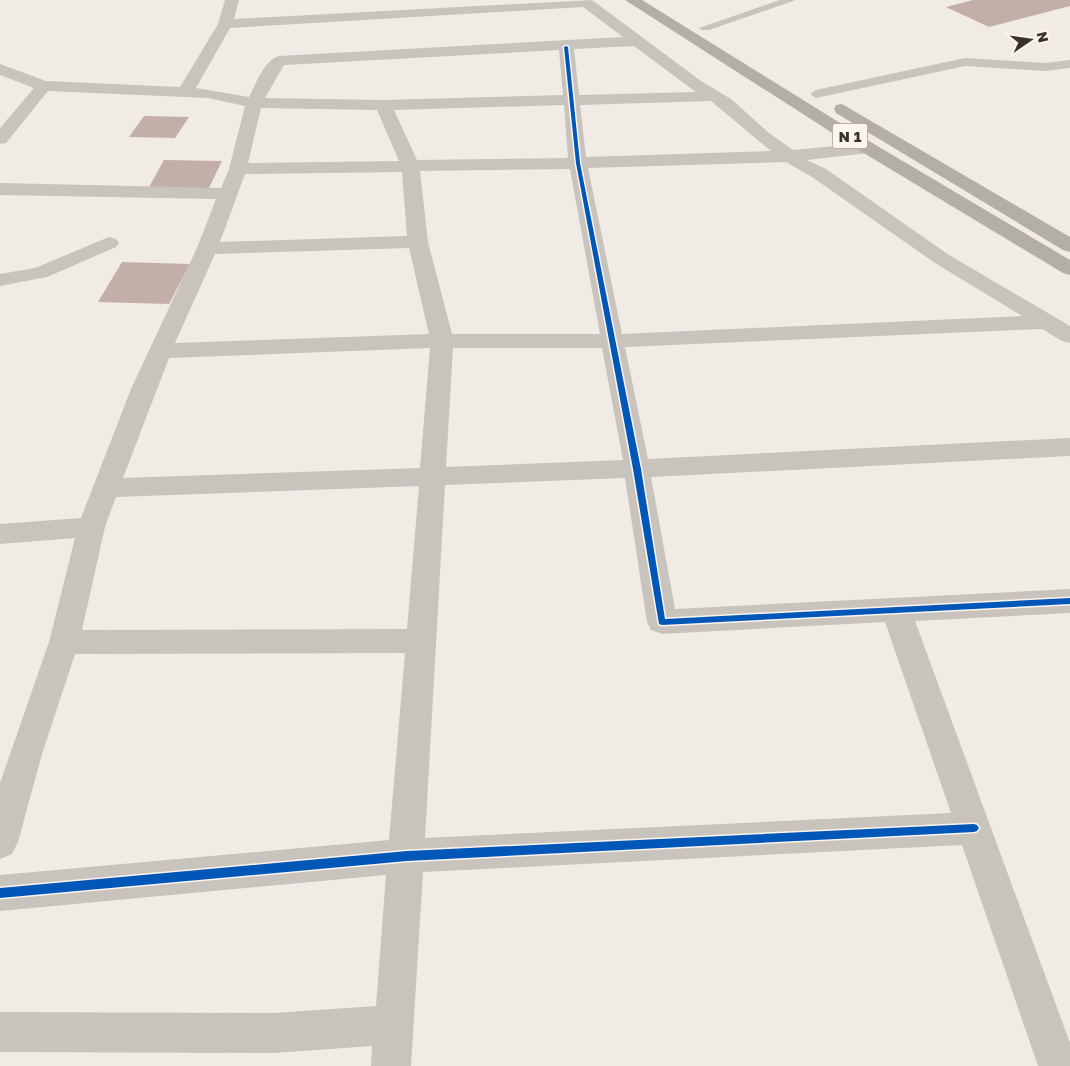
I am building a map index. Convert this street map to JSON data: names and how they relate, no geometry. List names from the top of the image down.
{
  "streets": {
    "highway": ["N 1"]
  },
  "north": "right"
}
